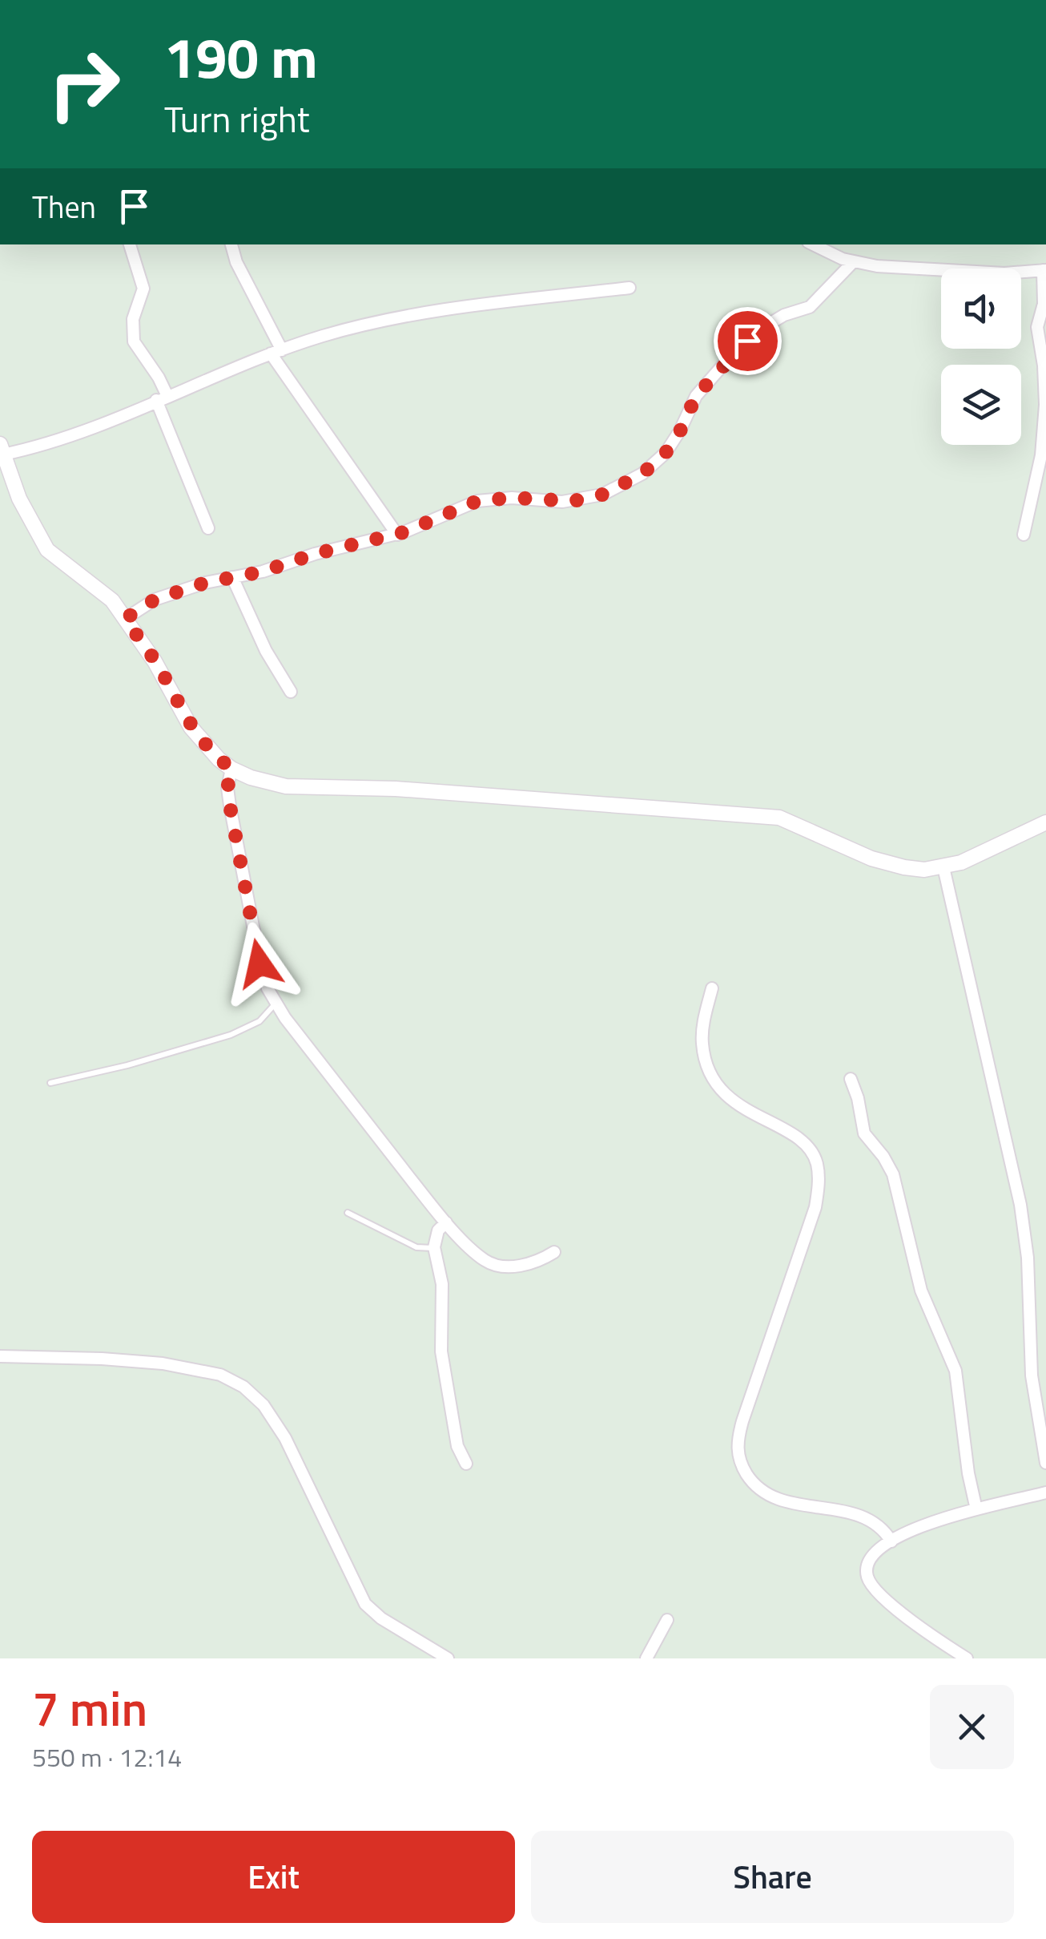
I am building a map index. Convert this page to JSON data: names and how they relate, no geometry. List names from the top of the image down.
{
  "page": {
    "turn": ["190 m", "Turn right"],
    "then": "Then",
    "heading": ["7 min", "550 m · 12:14"],
    "buttons": ["Exit", "Share"]
  }
}
